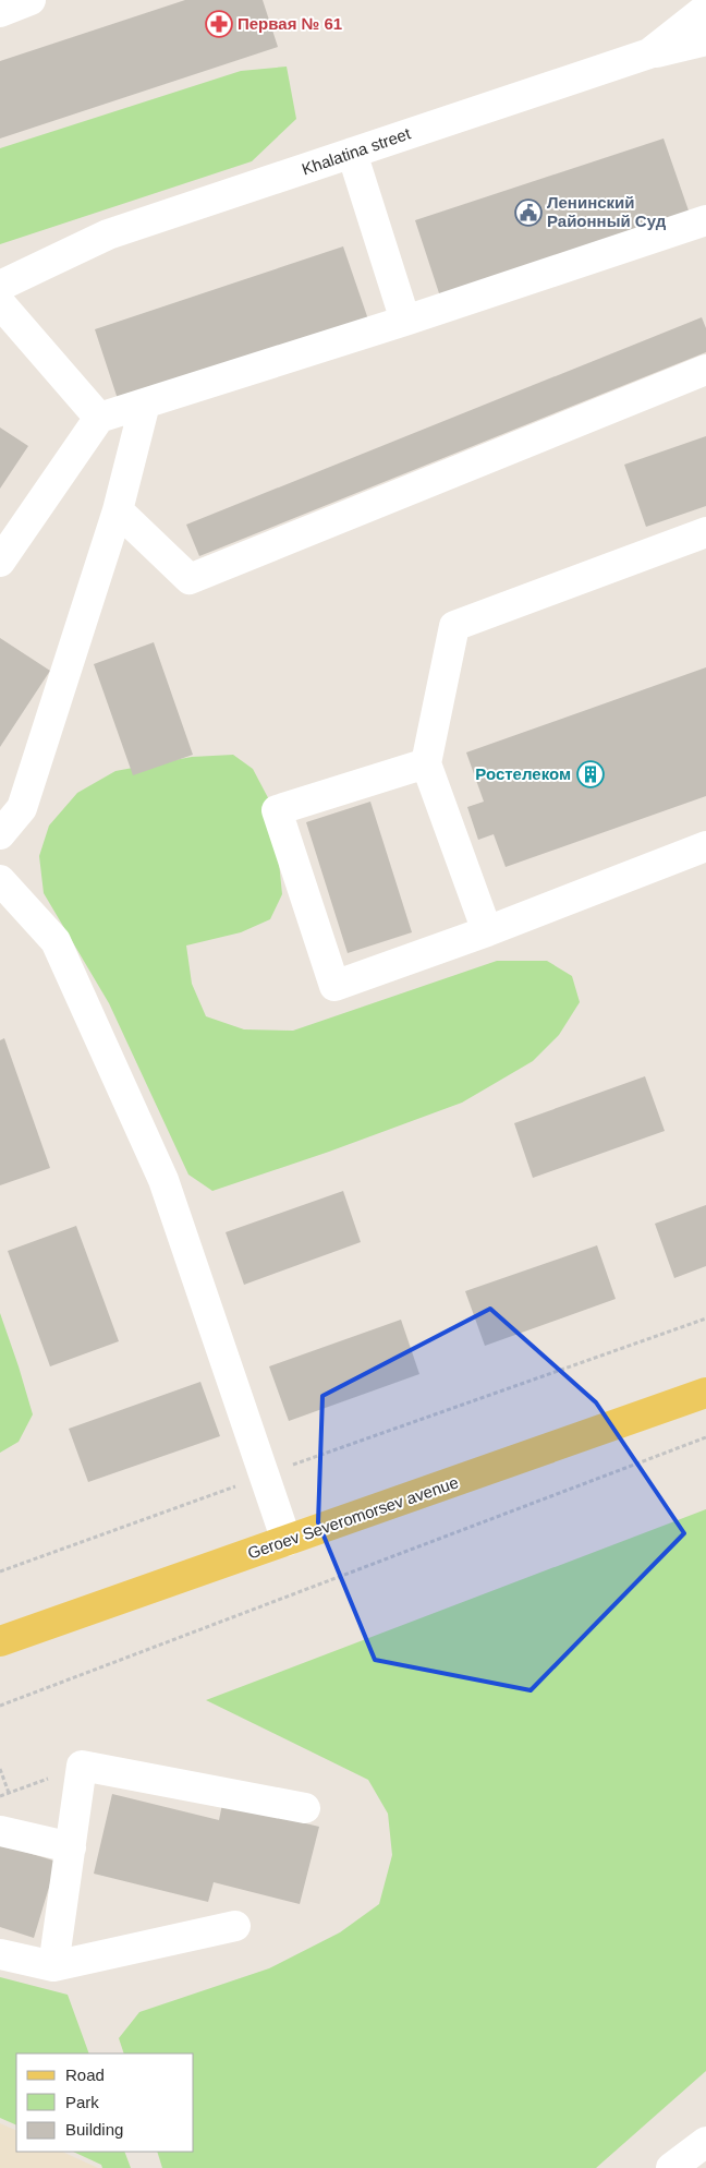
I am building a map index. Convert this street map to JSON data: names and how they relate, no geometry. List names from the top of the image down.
{
  "streets": {
    "main road": ["Geroev Severomorsev avenue"],
    "street": ["Khalatina street"]
  },
  "places": {
    "pharmacy": ["Первая № 61"],
    "public building": ["Ленинский Районный Суд"],
    "building": ["Ростелеком"]
  },
  "legend": ["Road", "Park", "Building"]
}
